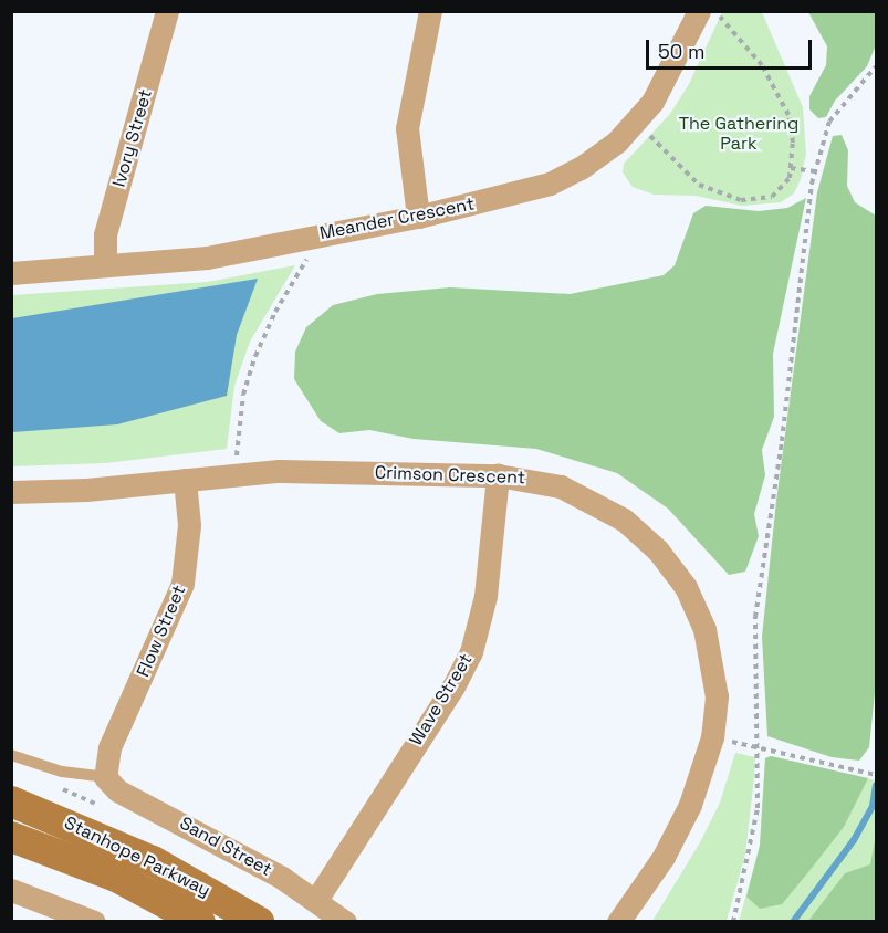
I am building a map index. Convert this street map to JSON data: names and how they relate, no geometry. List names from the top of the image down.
{
  "streets": {
    "main road": ["Stanhope Parkway"],
    "street": [
      "Ivory Street",
      "Meander Crescent",
      "Crimson Crescent",
      "Flow Street",
      "Wave Street",
      "Sand Street"
    ]
  },
  "crossings": [
    ["Ivory Street", "Meander Crescent"],
    ["Crimson Crescent", "Flow Street"],
    ["Crimson Crescent", "Wave Street"],
    ["Flow Street", "Sand Street"],
    ["Wave Street", "Sand Street"]
  ],
  "parks": ["The Gathering Park"],
  "scale_bar": "50 m"
}
